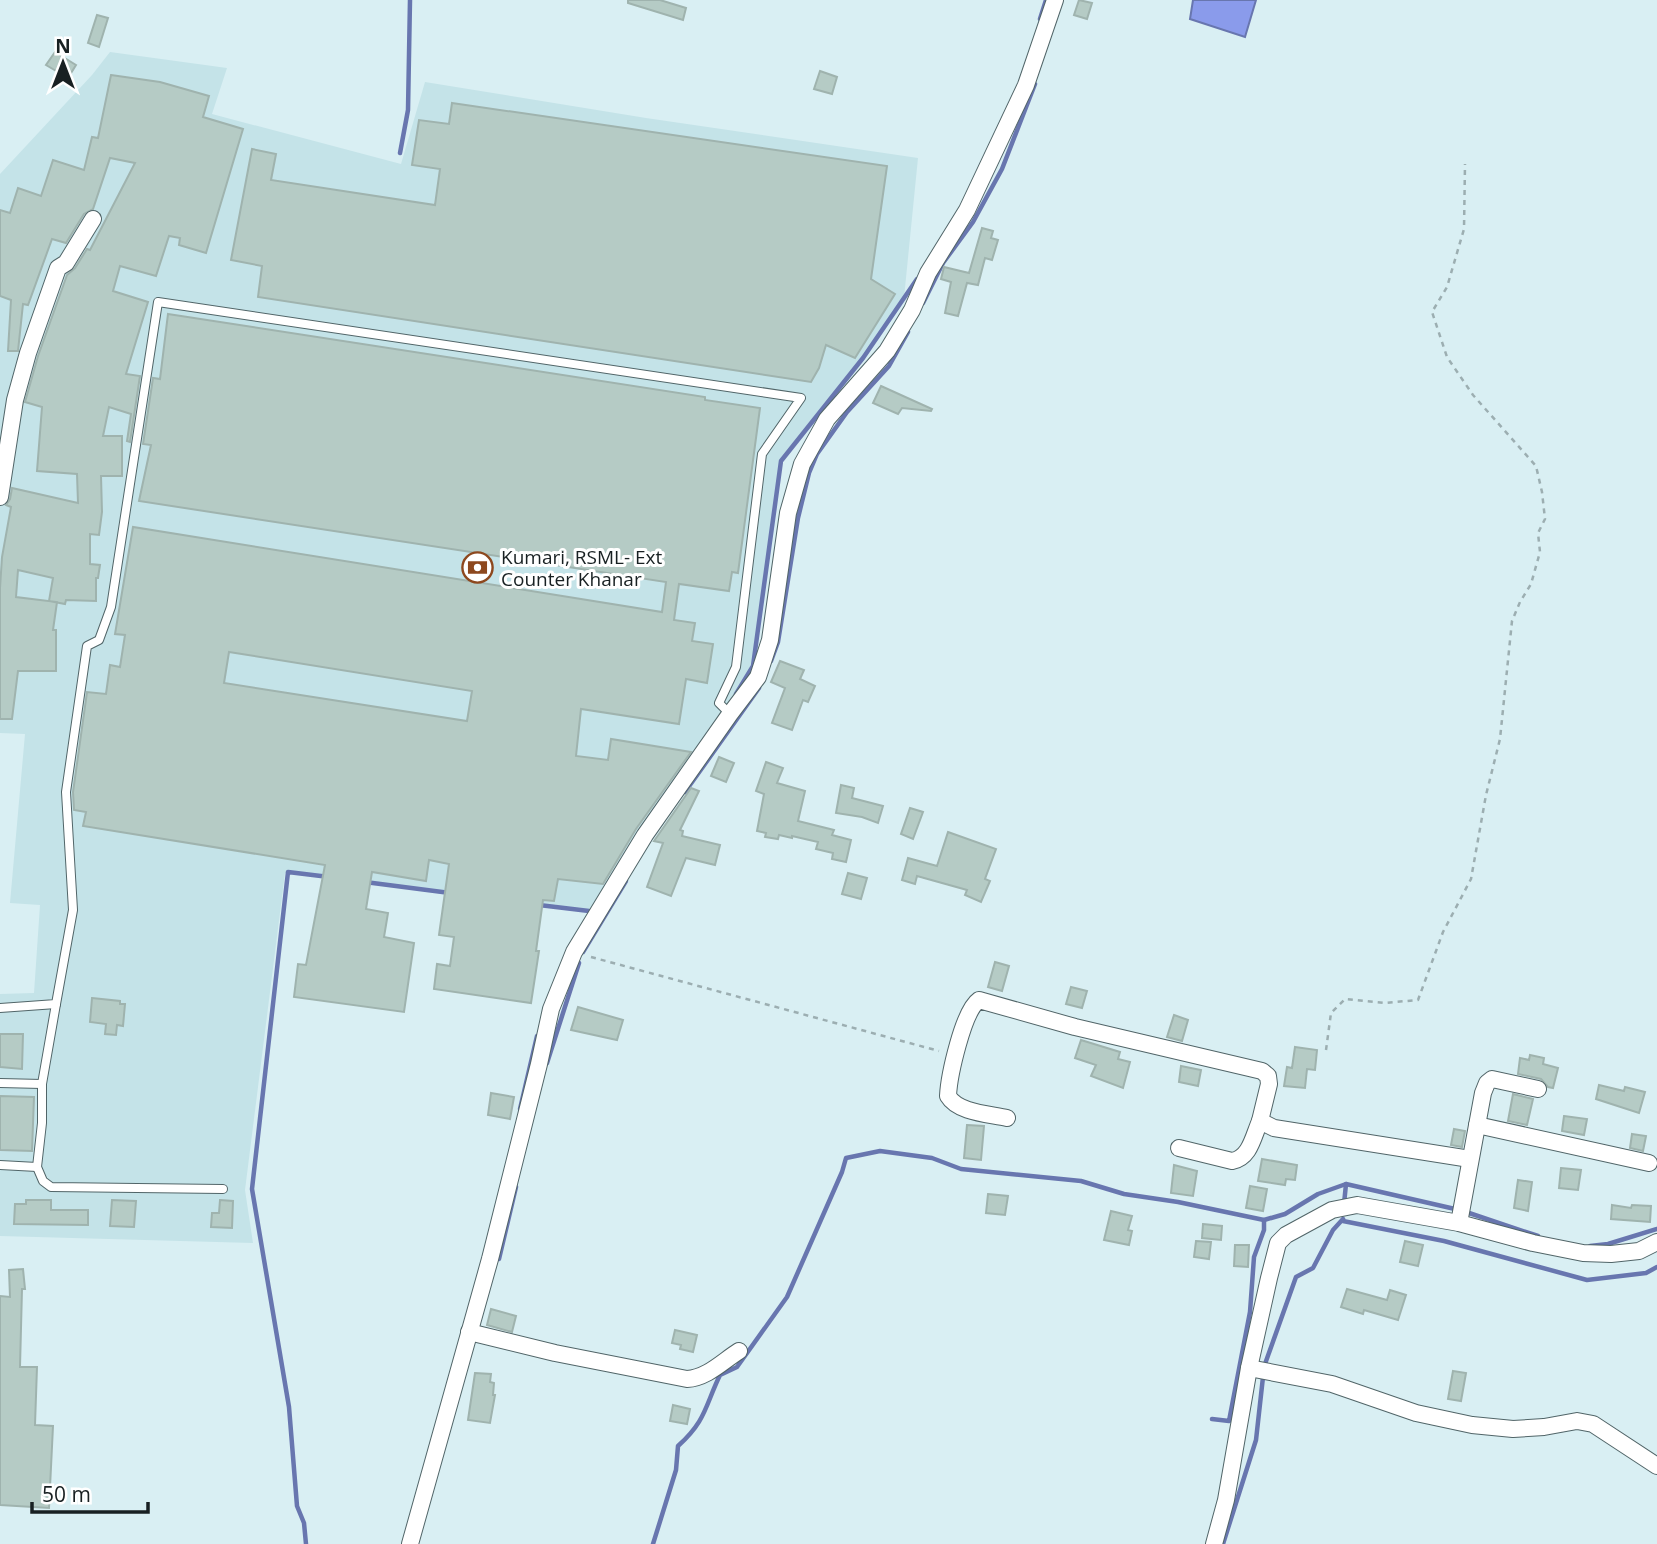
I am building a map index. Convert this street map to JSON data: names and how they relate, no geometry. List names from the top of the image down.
{
  "places": {
    "bank": ["Kumari, RSML- Ext Counter Khanar"]
  },
  "scale_bar": "50 m",
  "north": "top"
}
